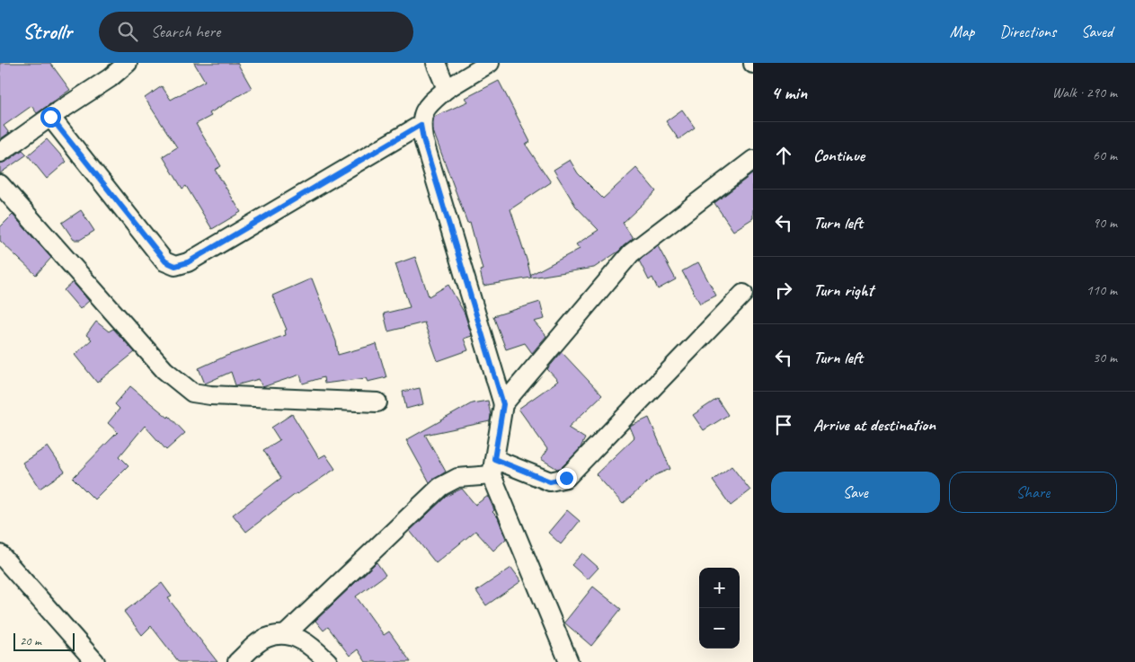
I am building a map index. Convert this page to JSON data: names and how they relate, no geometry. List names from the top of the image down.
{
  "scale_bar": "20 m",
  "page": {
    "header": "Strollr",
    "search": "Search here",
    "nav": ["Map", "Directions", "Saved"],
    "heading": ["4 min", "Walk · 290 m"],
    "list": [
      ["Continue", "60 m"],
      ["Turn left", "90 m"],
      ["Turn right", "110 m"],
      ["Turn left", "30 m"],
      "Arrive at destination"
    ],
    "buttons": ["Save", "Share"],
    "map_buttons": ["+", "−"],
    "scale": "20 m"
  }
}
